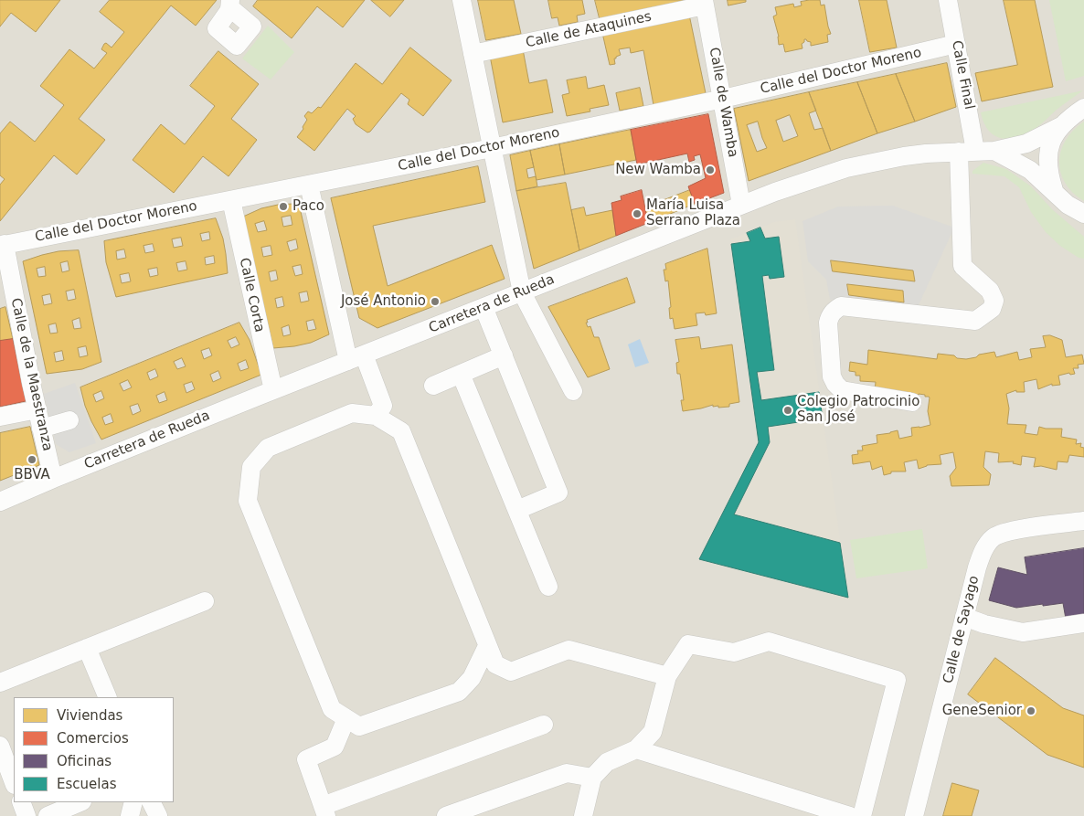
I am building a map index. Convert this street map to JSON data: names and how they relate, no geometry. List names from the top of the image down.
{
  "streets": {
    "street": [
      "Calle de Ataquines",
      "Calle del Doctor Moreno",
      "Calle Final",
      "Calle de Wamba",
      "Calle Corta",
      "Carretera de Rueda",
      "Calle de la Maestranza",
      "Calle de Sayago"
    ]
  },
  "crossings": [
    ["Calle de Ataquines", "Calle de Wamba"],
    ["Calle del Doctor Moreno", "Calle Final"],
    ["Calle del Doctor Moreno", "Calle de Wamba"],
    ["Calle del Doctor Moreno", "Calle Corta"],
    ["Calle del Doctor Moreno", "Calle de la Maestranza"],
    ["Calle Final", "Carretera de Rueda"],
    ["Calle de Wamba", "Carretera de Rueda"],
    ["Calle Corta", "Carretera de Rueda"],
    ["Carretera de Rueda", "Calle de la Maestranza"]
  ],
  "places": [
    "New Wamba",
    "Paco",
    "María Luisa Serrano Plaza",
    "José Antonio",
    "Colegio Patrocinio San José",
    "BBVA",
    "GeneSenior"
  ],
  "legend": [
    "Viviendas",
    "Comercios",
    "Oficinas",
    "Escuelas"
  ]
}
